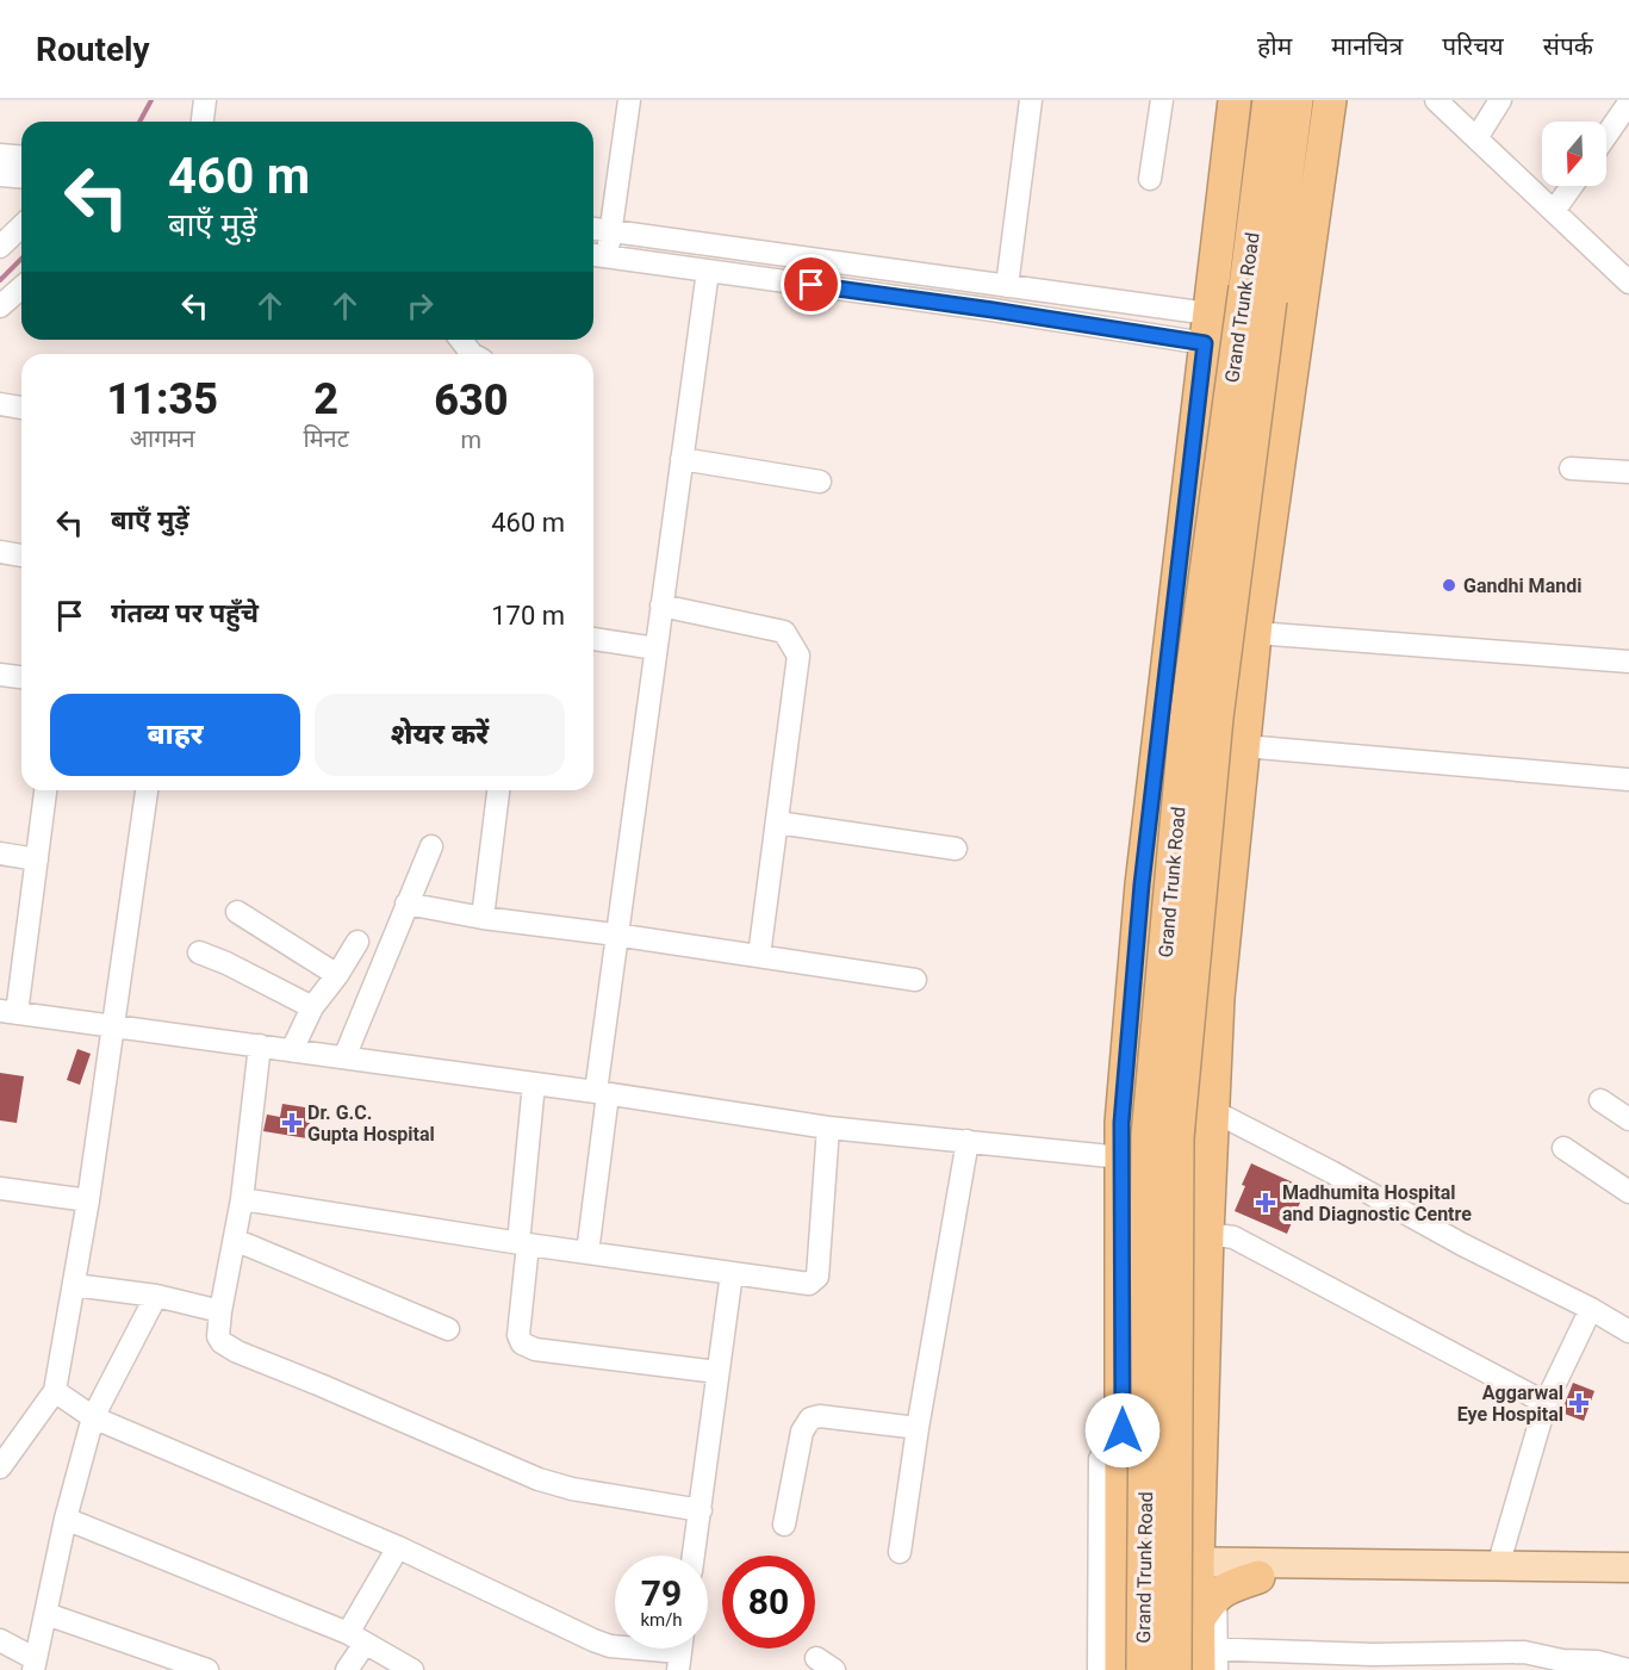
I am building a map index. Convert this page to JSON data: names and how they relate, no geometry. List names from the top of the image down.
{
  "streets": {
    "highway": ["Grand Trunk Road"]
  },
  "places": {
    "other": ["Gandhi Mandi"],
    "health": ["Dr. G.C. Gupta Hospital", "Madhumita Hospital and Diagnostic Centre", "Aggarwal Eye Hospital"]
  },
  "north": "bottom",
  "page": {
    "header": "Routely",
    "nav": [
      "होम",
      "मानचित्र",
      "परिचय",
      "संपर्क"
    ],
    "turn": ["460 m", "बाएँ मुड़ें"],
    "eta": [
      "11:35",
      "आगमन",
      "2",
      "मिनट",
      "630",
      "m"
    ],
    "list": [
      {
        "name": "बाएँ मुड़ें",
        "value": "460 m"
      },
      {
        "name": "गंतव्य पर पहुँचे",
        "value": "170 m"
      }
    ],
    "buttons": ["बाहर", "शेयर करें"],
    "speed": "79 km/h",
    "limit": "80"
  }
}
